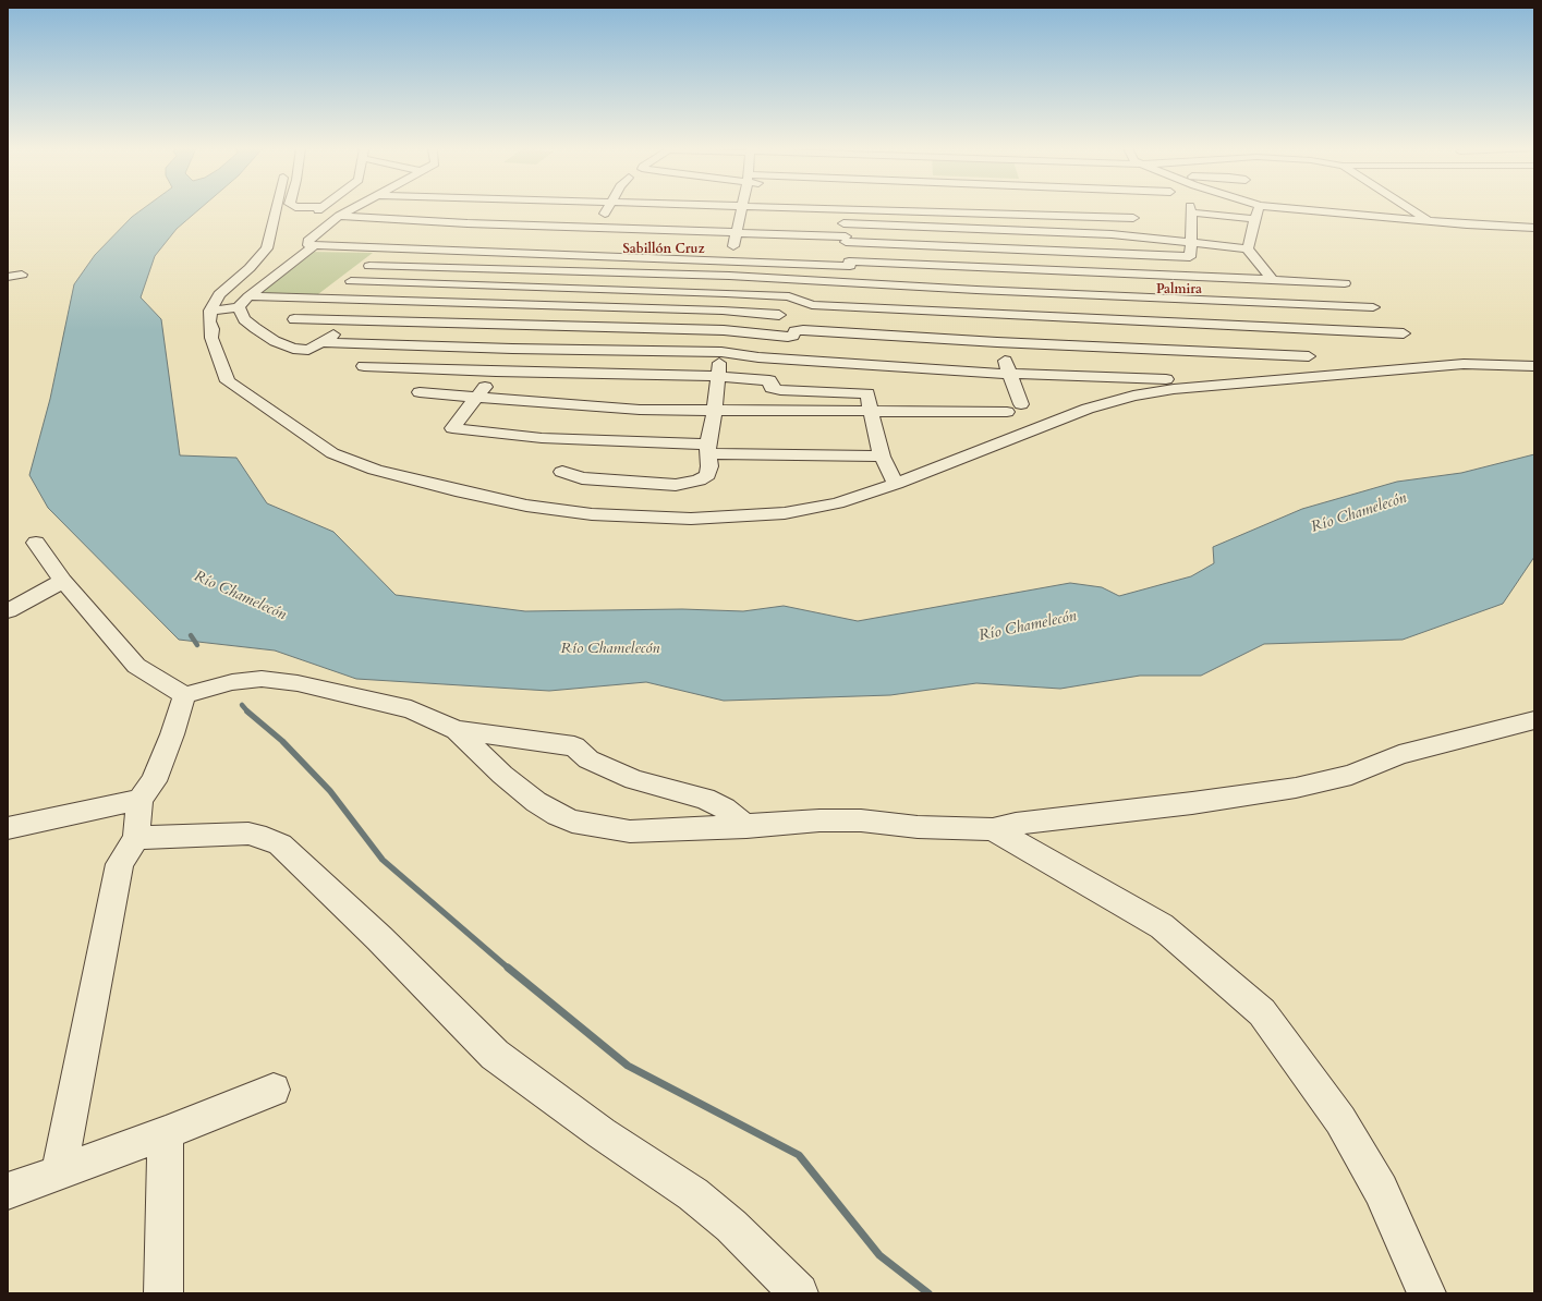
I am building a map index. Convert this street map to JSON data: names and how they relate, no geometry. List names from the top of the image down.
{
  "districts": ["Sabillón Cruz", "Palmira"],
  "water": ["Río Chamelecón"]
}
